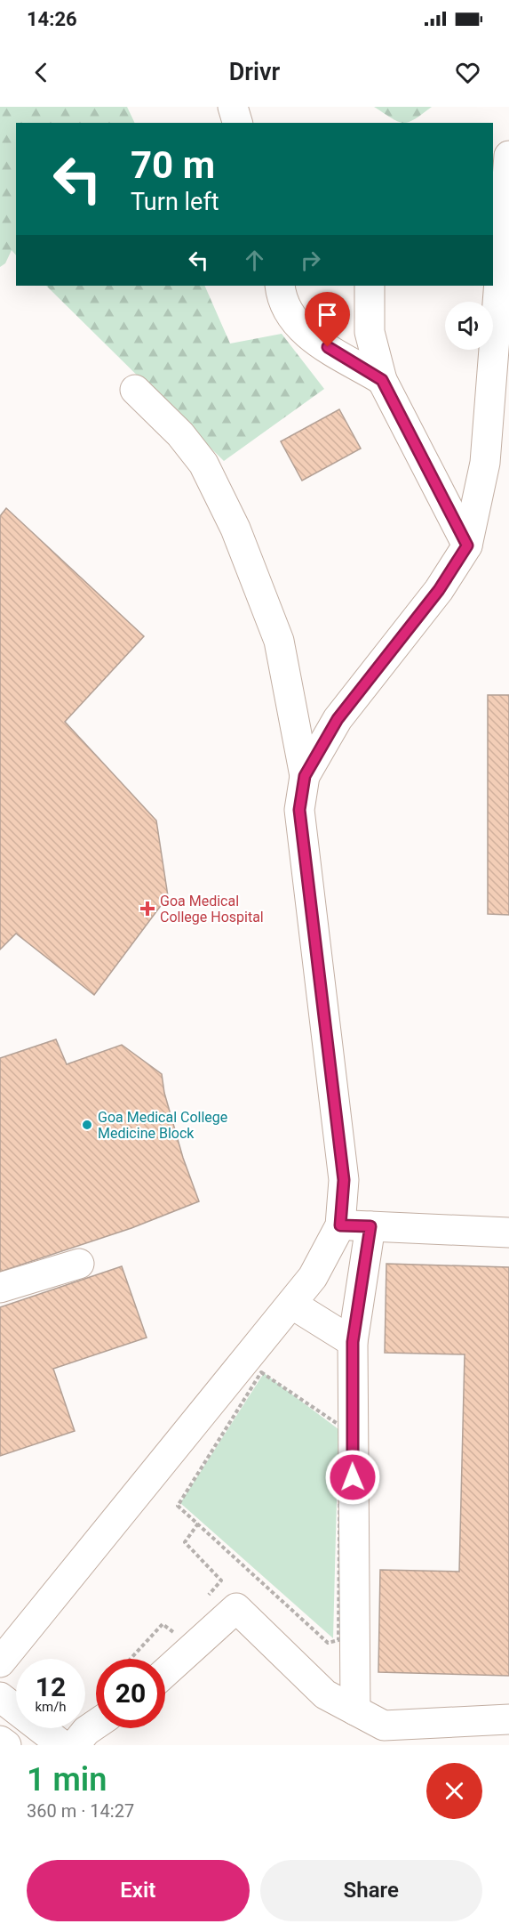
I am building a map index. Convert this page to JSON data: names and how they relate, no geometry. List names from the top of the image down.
{
  "places": {
    "health": ["Goa Medical College Hospital"],
    "other": ["Goa Medical College Medicine Block"]
  },
  "page": {
    "status": "14:26",
    "header": "Drivr",
    "turn": ["70 m", "Turn left"],
    "speed": "12 km/h",
    "limit": "20",
    "heading": ["1 min", "360 m · 14:27"],
    "buttons": ["Exit", "Share"]
  }
}
